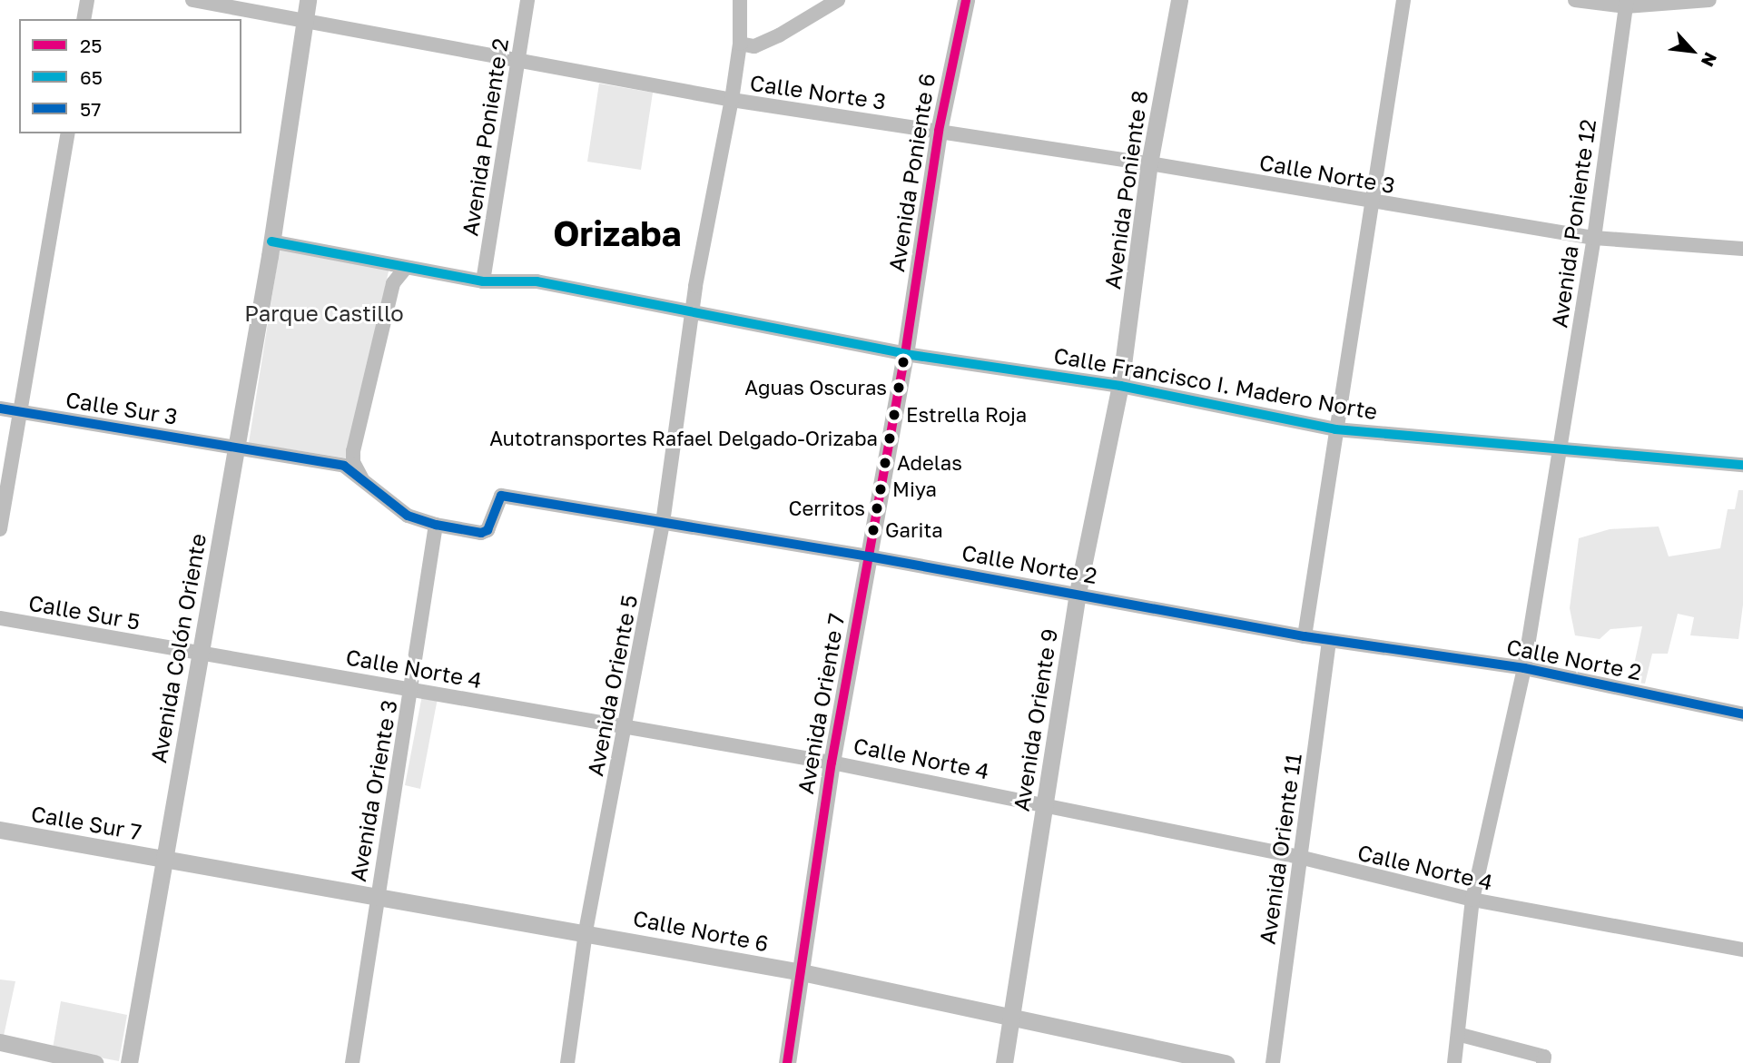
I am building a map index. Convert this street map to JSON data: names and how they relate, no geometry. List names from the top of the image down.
{
  "streets": {
    "street": [
      "Calle Norte 3",
      "Avenida Poniente 2",
      "Avenida Poniente 6",
      "Avenida Poniente 8",
      "Avenida Poniente 12",
      "Calle Francisco I. Madero Norte",
      "Calle Sur 3",
      "Calle Norte 2",
      "Calle Sur 5",
      "Avenida Colón Oriente",
      "Calle Norte 4",
      "Avenida Oriente 5",
      "Avenida Oriente 7",
      "Avenida Oriente 9",
      "Avenida Oriente 3",
      "Calle Sur 7",
      "Avenida Oriente 11",
      "Calle Norte 6"
    ]
  },
  "crossings": [
    ["Calle Norte 3", "Avenida Poniente 2"],
    ["Calle Norte 3", "Avenida Poniente 6"],
    ["Calle Norte 3", "Avenida Poniente 8"],
    ["Calle Norte 3", "Avenida Poniente 12"],
    ["Calle Norte 3", "Avenida Colón Oriente"],
    ["Calle Norte 3", "Avenida Oriente 5"],
    ["Avenida Poniente 2", "Calle Francisco I. Madero Norte"],
    ["Avenida Poniente 6", "Calle Francisco I. Madero Norte"],
    ["Avenida Poniente 6", "Avenida Oriente 7"],
    ["Avenida Poniente 8", "Calle Francisco I. Madero Norte"],
    ["Avenida Poniente 8", "Avenida Oriente 9"],
    ["Avenida Poniente 12", "Calle Francisco I. Madero Norte"],
    ["Avenida Poniente 12", "Calle Norte 2"],
    ["Avenida Poniente 12", "Calle Norte 4"],
    ["Calle Francisco I. Madero Norte", "Avenida Colón Oriente"],
    ["Calle Francisco I. Madero Norte", "Avenida Oriente 5"],
    ["Calle Francisco I. Madero Norte", "Avenida Oriente 7"],
    ["Calle Francisco I. Madero Norte", "Avenida Oriente 9"],
    ["Calle Sur 3", "Calle Norte 2"],
    ["Calle Sur 3", "Avenida Colón Oriente"],
    ["Calle Norte 2", "Avenida Colón Oriente"],
    ["Calle Norte 2", "Avenida Oriente 5"],
    ["Calle Norte 2", "Avenida Oriente 7"],
    ["Calle Norte 2", "Avenida Oriente 9"],
    ["Calle Norte 2", "Avenida Oriente 3"],
    ["Calle Norte 2", "Avenida Oriente 11"],
    ["Calle Sur 5", "Avenida Colón Oriente"],
    ["Calle Sur 5", "Calle Norte 4"],
    ["Avenida Colón Oriente", "Calle Norte 4"],
    ["Avenida Colón Oriente", "Calle Sur 7"],
    ["Avenida Colón Oriente", "Calle Norte 6"],
    ["Calle Norte 4", "Avenida Oriente 5"],
    ["Calle Norte 4", "Avenida Oriente 7"],
    ["Calle Norte 4", "Avenida Oriente 9"],
    ["Calle Norte 4", "Avenida Oriente 3"],
    ["Calle Norte 4", "Avenida Oriente 11"],
    ["Avenida Oriente 5", "Calle Norte 6"],
    ["Avenida Oriente 7", "Calle Norte 6"],
    ["Avenida Oriente 9", "Calle Norte 6"],
    ["Avenida Oriente 3", "Calle Norte 6"],
    ["Calle Sur 7", "Calle Norte 6"]
  ],
  "districts": ["Orizaba"],
  "parks": ["Parque Castillo"],
  "places": [
    "Aguas Oscuras",
    "Estrella Roja",
    "Autotransportes Rafael Delgado-Orizaba",
    "Adelas",
    "Miya",
    "Cerritos",
    "Garita"
  ],
  "lines": ["transit line 25", "transit line 65", "transit line 57"],
  "legend": ["25", "65", "57"],
  "north": "bottom right"
}
